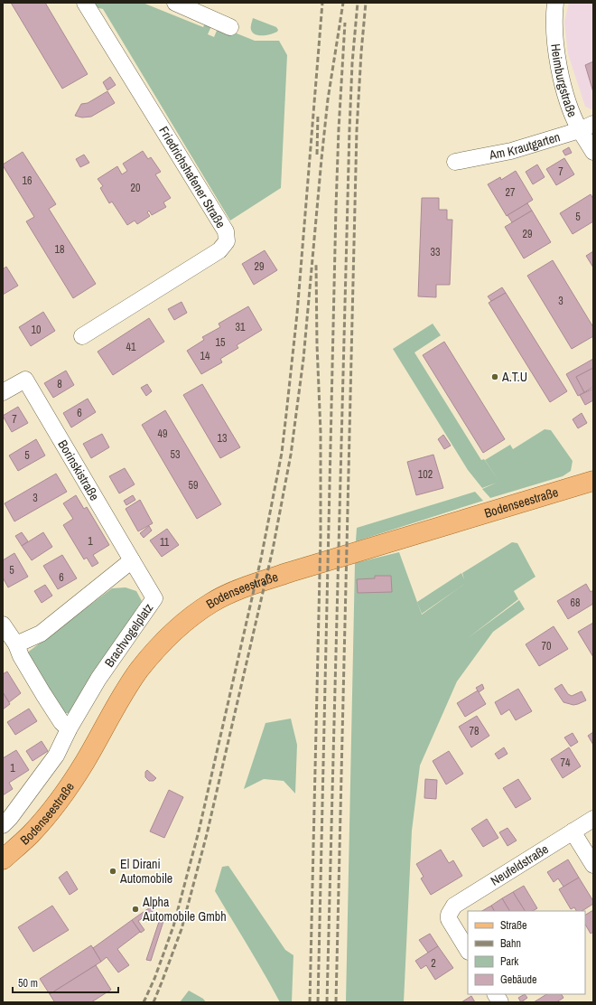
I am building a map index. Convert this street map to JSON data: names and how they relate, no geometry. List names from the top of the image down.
{
  "streets": {
    "main road": ["Bodenseestraße"],
    "street": [
      "Heimburgstraße",
      "Am Krautgarten",
      "Friedrichshafener Straße",
      "Borinskistraße",
      "Brachvogelplatz",
      "Neufeldstraße"
    ]
  },
  "crossings": [
    ["Heimburgstraße", "Am Krautgarten"],
    ["Borinskistraße", "Brachvogelplatz"],
    ["Bodenseestraße", "Brachvogelplatz"]
  ],
  "places": ["A.T.U", "El Dirani Automobile", "Alpha Automobile Gmbh"],
  "house_numbers": [
    "7",
    "16",
    "20",
    "27",
    "5",
    "29",
    "18",
    "33",
    "29",
    "3",
    "31",
    "10",
    "15",
    "41",
    "14",
    "8",
    "6",
    "7",
    "49",
    "13",
    "53",
    "5",
    "102",
    "59",
    "3",
    "1",
    "11",
    "5",
    "6",
    "68",
    "70",
    "78",
    "74",
    "1",
    "2"
  ],
  "legend": [
    "Straße",
    "Bahn",
    "Park",
    "Gebäude"
  ],
  "scale_bar": "50 m"
}
